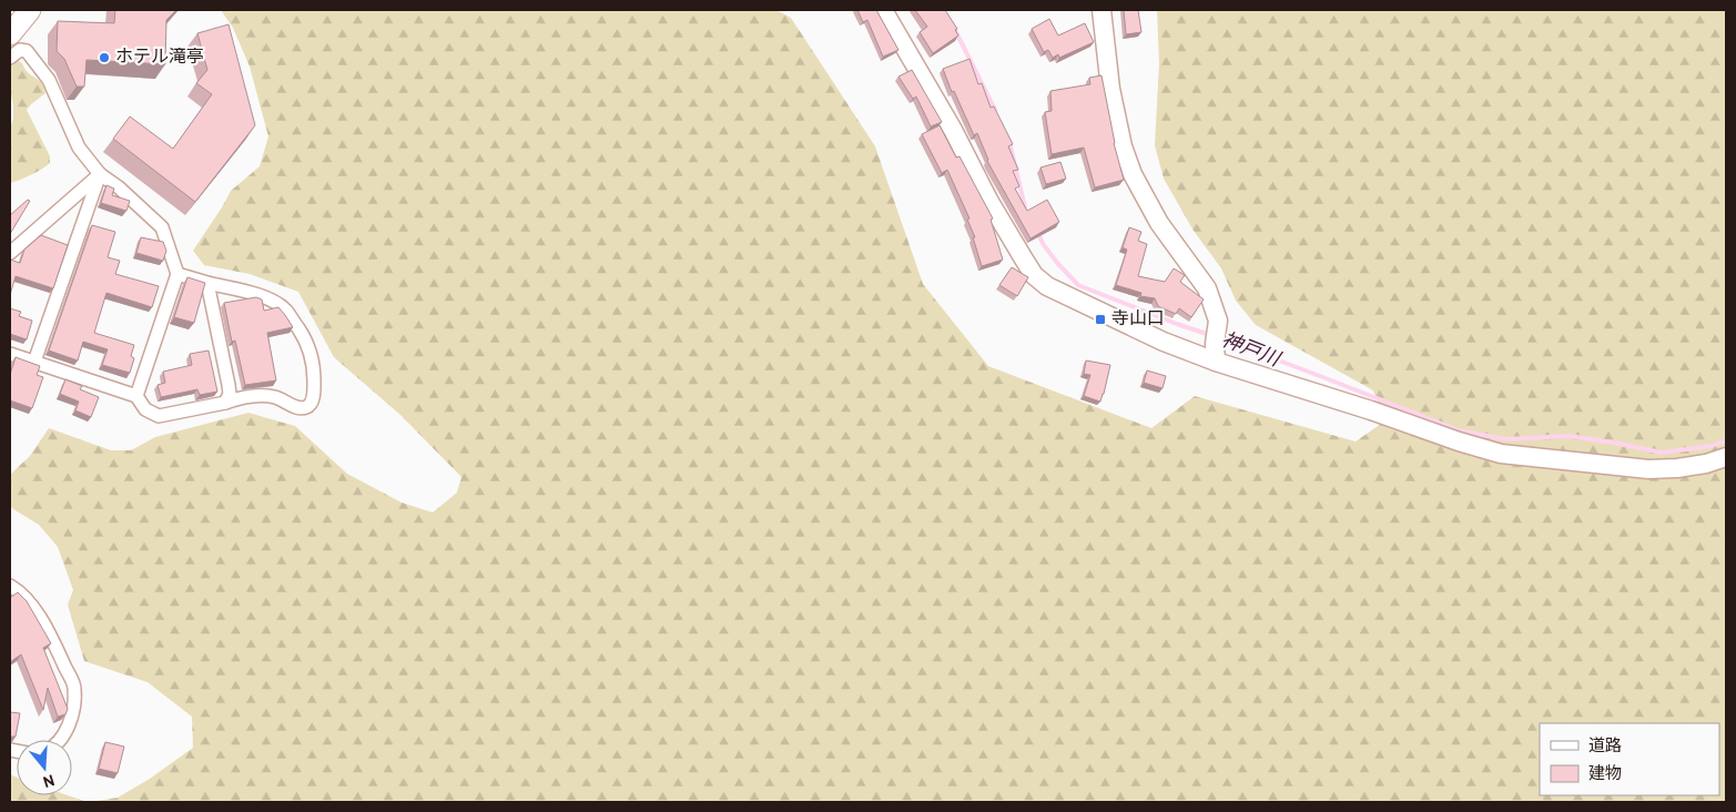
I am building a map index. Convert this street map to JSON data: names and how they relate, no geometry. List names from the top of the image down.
{
  "water": ["神戸川"],
  "places": {
    "other": ["ホテル滝亭"],
    "transit": ["寺山口"]
  },
  "legend": ["道路", "建物"],
  "north": "bottom"
}
